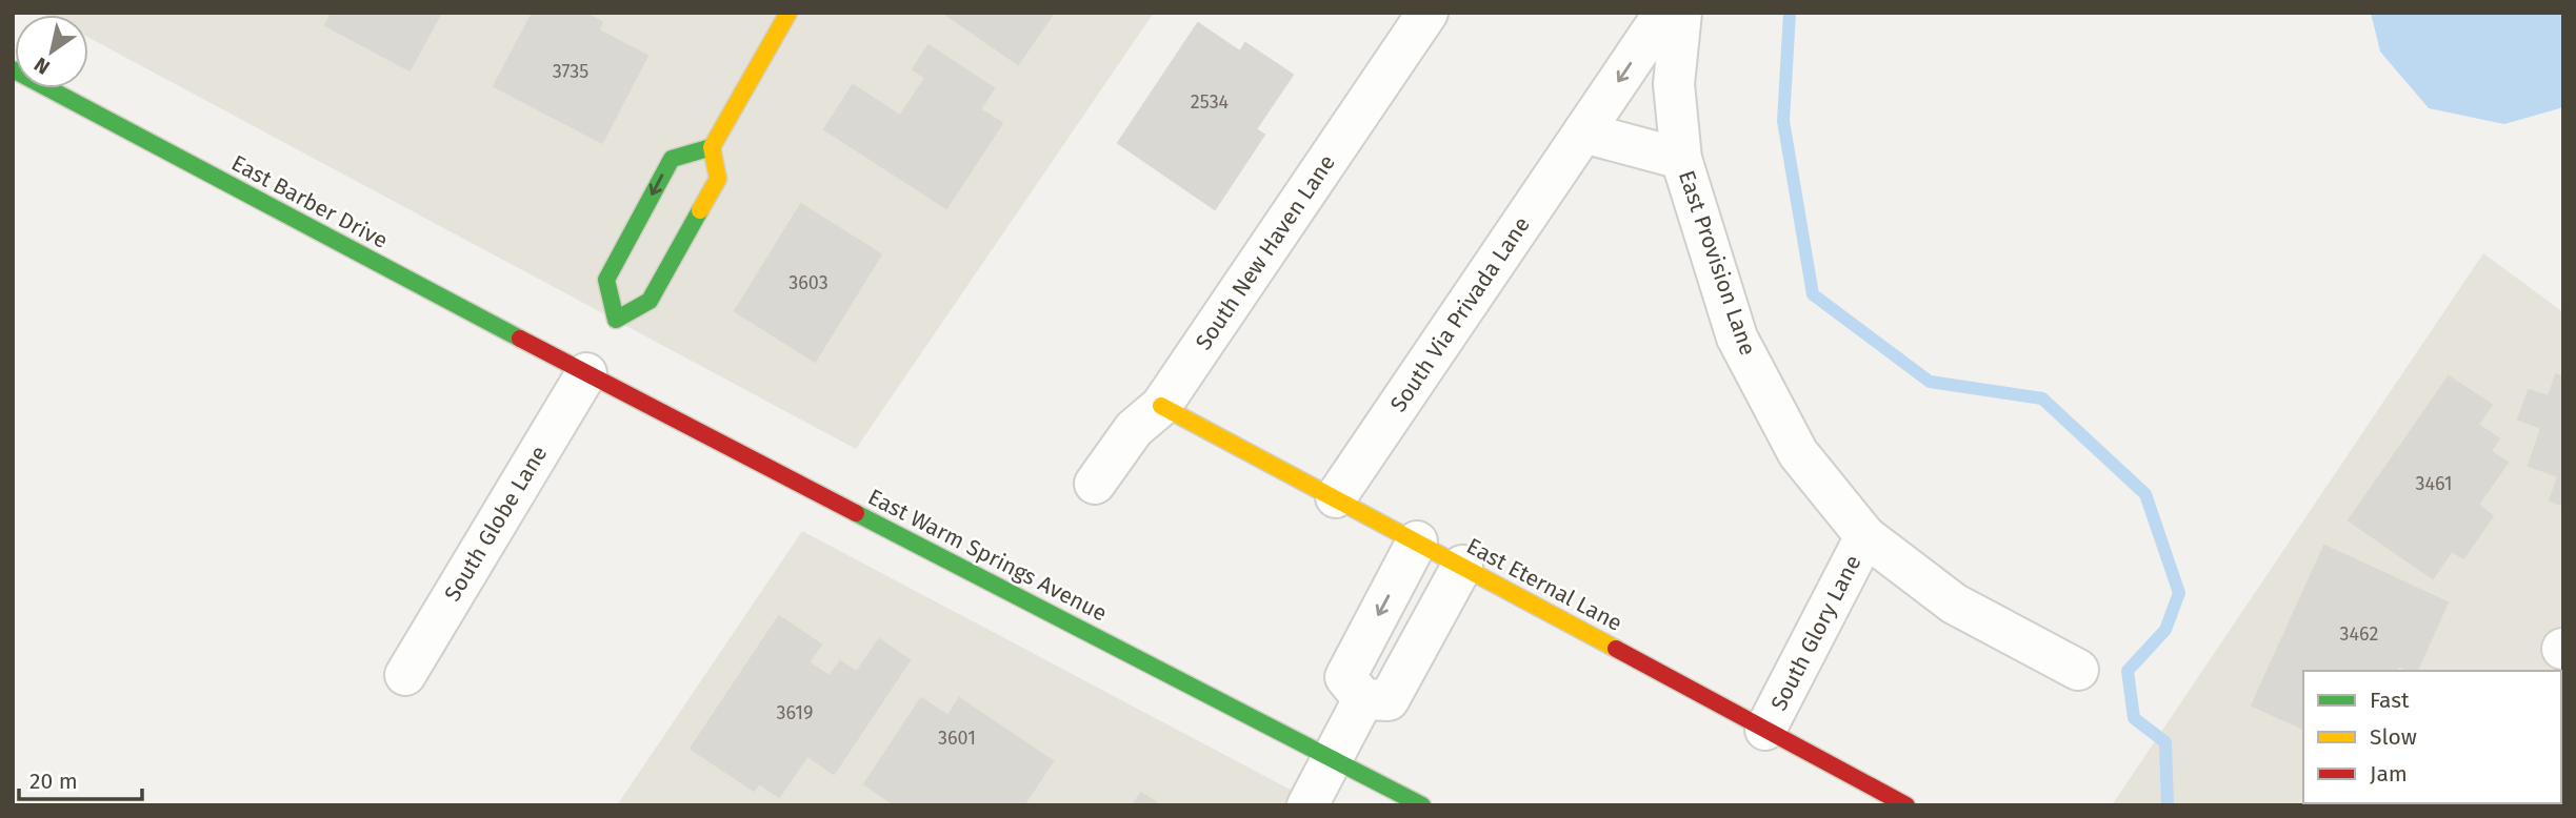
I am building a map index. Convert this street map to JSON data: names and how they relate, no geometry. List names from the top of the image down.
{
  "streets": {
    "street": [
      "East Barber Drive",
      "South New Haven Lane",
      "East Provision Lane",
      "South Via Privada Lane",
      "South Globe Lane",
      "East Warm Springs Avenue",
      "East Eternal Lane",
      "South Glory Lane"
    ]
  },
  "crossings": [
    ["East Barber Drive", "South Globe Lane"],
    ["East Barber Drive", "East Warm Springs Avenue"],
    ["South New Haven Lane", "East Eternal Lane"],
    ["East Provision Lane", "South Glory Lane"],
    ["South Via Privada Lane", "East Eternal Lane"],
    ["South Globe Lane", "East Warm Springs Avenue"],
    ["East Eternal Lane", "South Glory Lane"]
  ],
  "house_numbers": [
    "3735",
    "2534",
    "3603",
    "3461",
    "3462",
    "3619",
    "3601"
  ],
  "legend": ["Fast", "Slow", "Jam"],
  "scale_bar": "20 m",
  "north": "bottom left"
}
